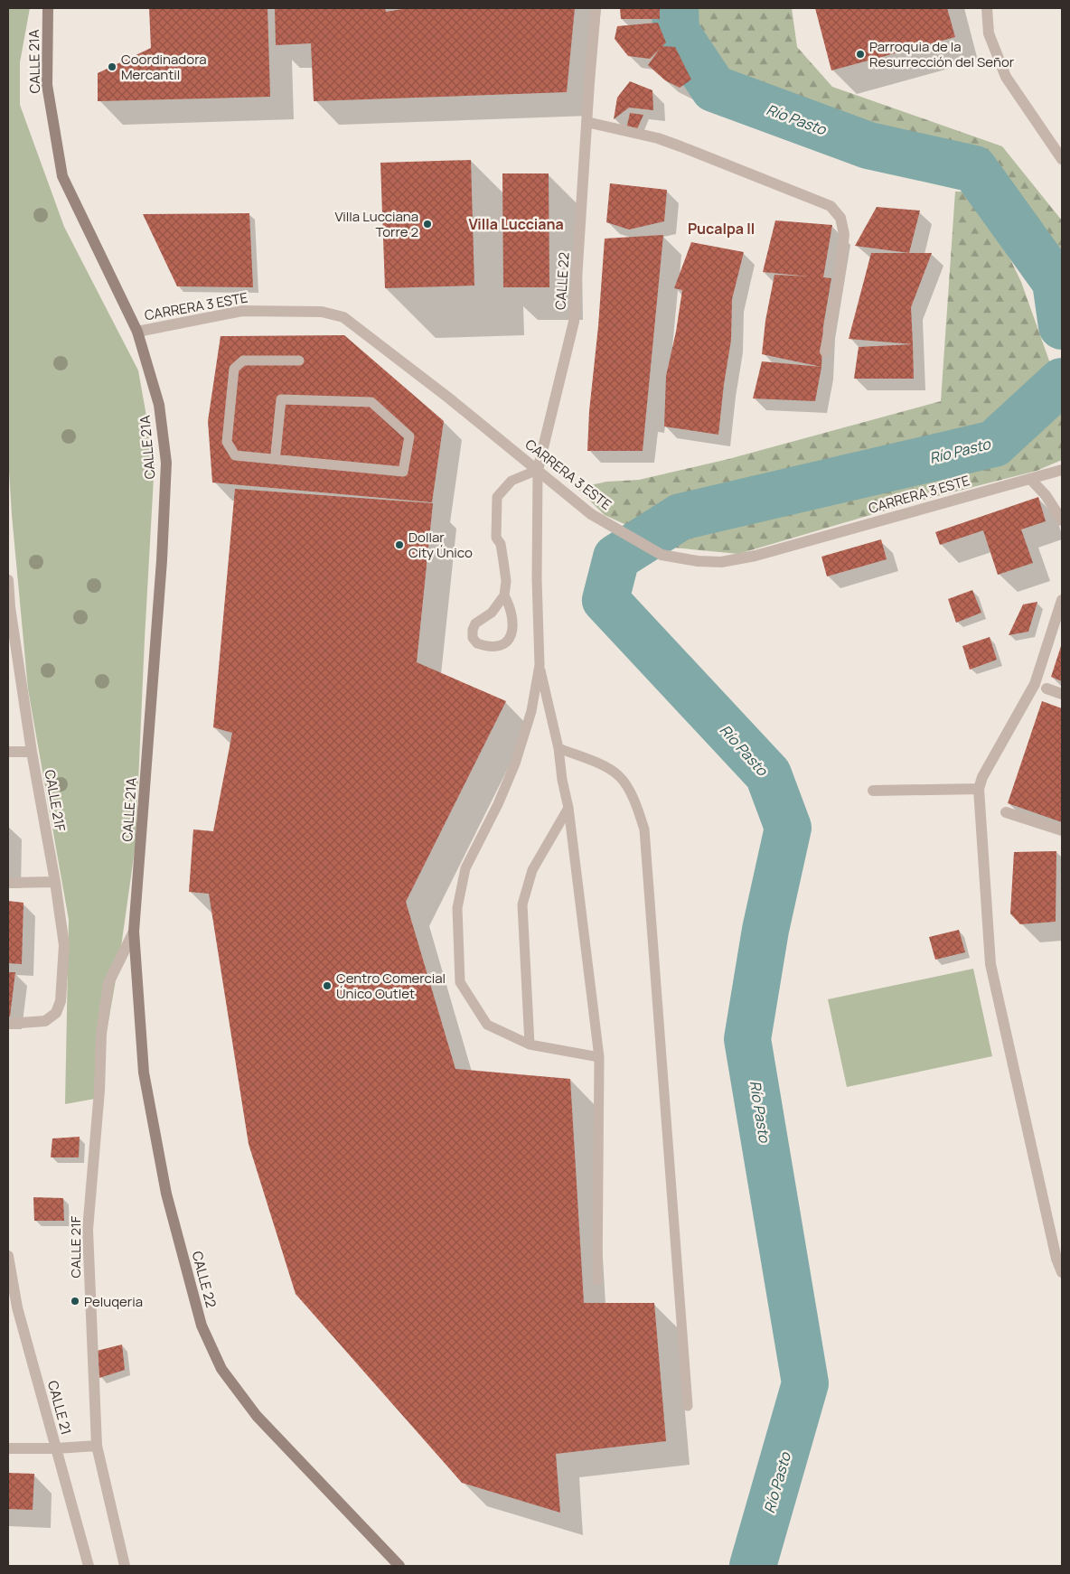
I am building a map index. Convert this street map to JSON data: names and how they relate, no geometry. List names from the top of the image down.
{
  "streets": {
    "main road": ["CALLE 21A", "CALLE 22"],
    "street": ["CARRERA 3 ESTE", "CALLE 21F", "CALLE 21"]
  },
  "crossings": [
    ["CALLE 21A", "CALLE 22"],
    ["CALLE 21A", "CARRERA 3 ESTE"],
    ["CALLE 21A", "CALLE 21F"],
    ["CALLE 22", "CARRERA 3 ESTE"],
    ["CALLE 22", "CALLE 21F"]
  ],
  "districts": ["Villa Lucciana", "Pucalpa II"],
  "water": ["Río Pasto"],
  "places": [
    "Parroquia de la Resurrección del Señor",
    "Coordinadora Mercantil",
    "Villa Lucciana Torre 2",
    "Dollar City Único",
    "Centro Comercial Único Outlet",
    "Peluqeria"
  ]
}
